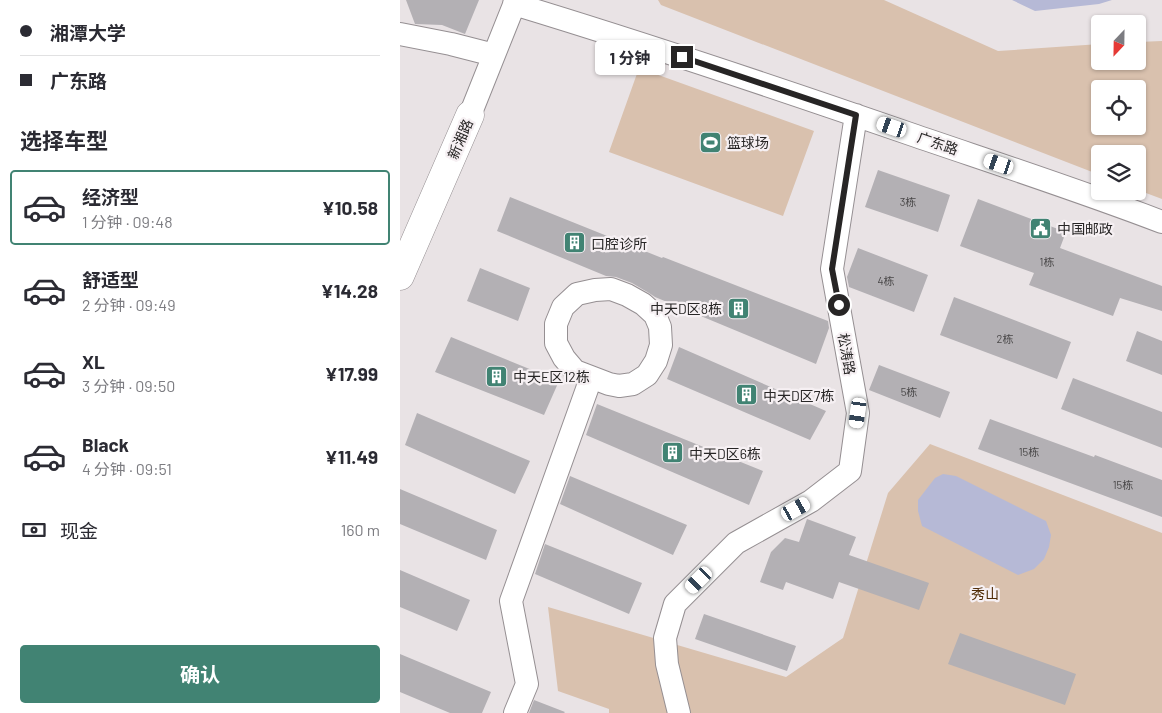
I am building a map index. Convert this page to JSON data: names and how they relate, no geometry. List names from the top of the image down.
{
  "streets": {
    "main road": ["新湘路"],
    "street": ["广东路", "松涛路"]
  },
  "crossings": [
    ["新湘路", "广东路"],
    ["广东路", "松涛路"]
  ],
  "parks": ["秀山"],
  "places": {
    "sports": ["篮球场"],
    "public building": ["中国邮政"],
    "building": [
      "口腔诊所",
      "中天D区8栋",
      "中天E区12栋",
      "中天D区7栋",
      "中天D区6栋"
    ]
  },
  "house_numbers": [
    "3栋",
    "1栋",
    "4栋",
    "2栋",
    "5栋",
    "15栋",
    "15栋"
  ],
  "north": "bottom",
  "page": {
    "banner": ["湘潭大学", "广东路"],
    "bubble": "1 分钟",
    "heading": "选择车型",
    "list": [
      {
        "name": "经济型",
        "note": "1 分钟 · 09:48",
        "value": "¥10.58"
      },
      {
        "name": "舒适型",
        "note": "2 分钟 · 09:49",
        "value": "¥14.28"
      },
      {
        "name": "XL",
        "note": "3 分钟 · 09:50",
        "value": "¥17.99"
      },
      {
        "name": "Black",
        "note": "4 分钟 · 09:51",
        "value": "¥11.49"
      }
    ],
    "pay": ["现金", "160 m"],
    "buttons": "确认"
  }
}
